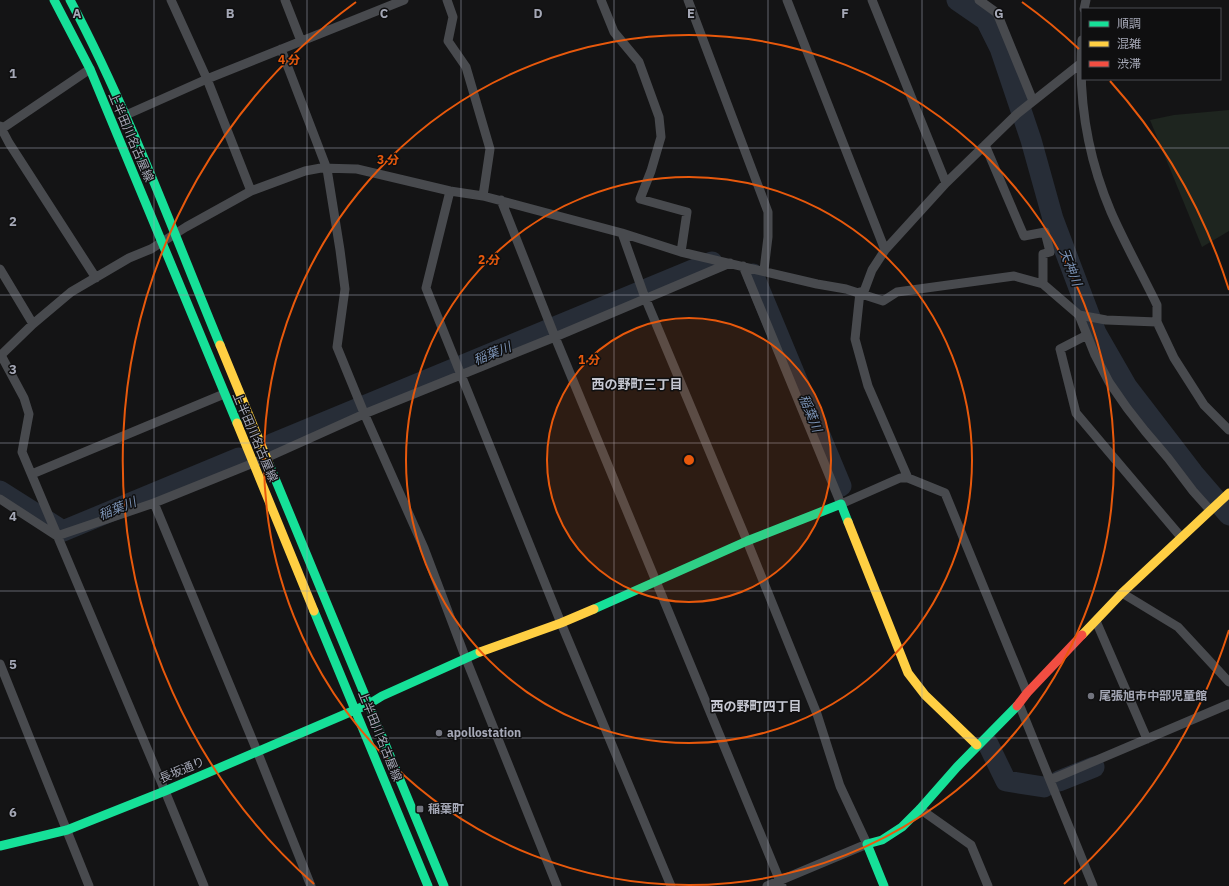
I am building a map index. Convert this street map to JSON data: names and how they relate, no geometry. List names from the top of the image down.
{
  "streets": {
    "main road": ["上半田川名古屋線", "長坂通り"]
  },
  "crossings": [
    ["上半田川名古屋線", "長坂通り"]
  ],
  "districts": ["西の野町三丁目", "西の野町四丁目"],
  "water": ["天神川", "稲葉川"],
  "places": {
    "other": ["尾張旭市中部児童館", "apollostation"],
    "transit": ["稲葉町"]
  },
  "legend": ["順調", "混雑", "渋滞"],
  "grid": {
    "columns": [
      "A",
      "B",
      "C",
      "D",
      "E",
      "F",
      "G"
    ],
    "rows": [
      "1",
      "2",
      "3",
      "4",
      "5",
      "6"
    ]
  },
  "rings": [
    "4 分",
    "3 分",
    "2 分",
    "1 分"
  ]
}
